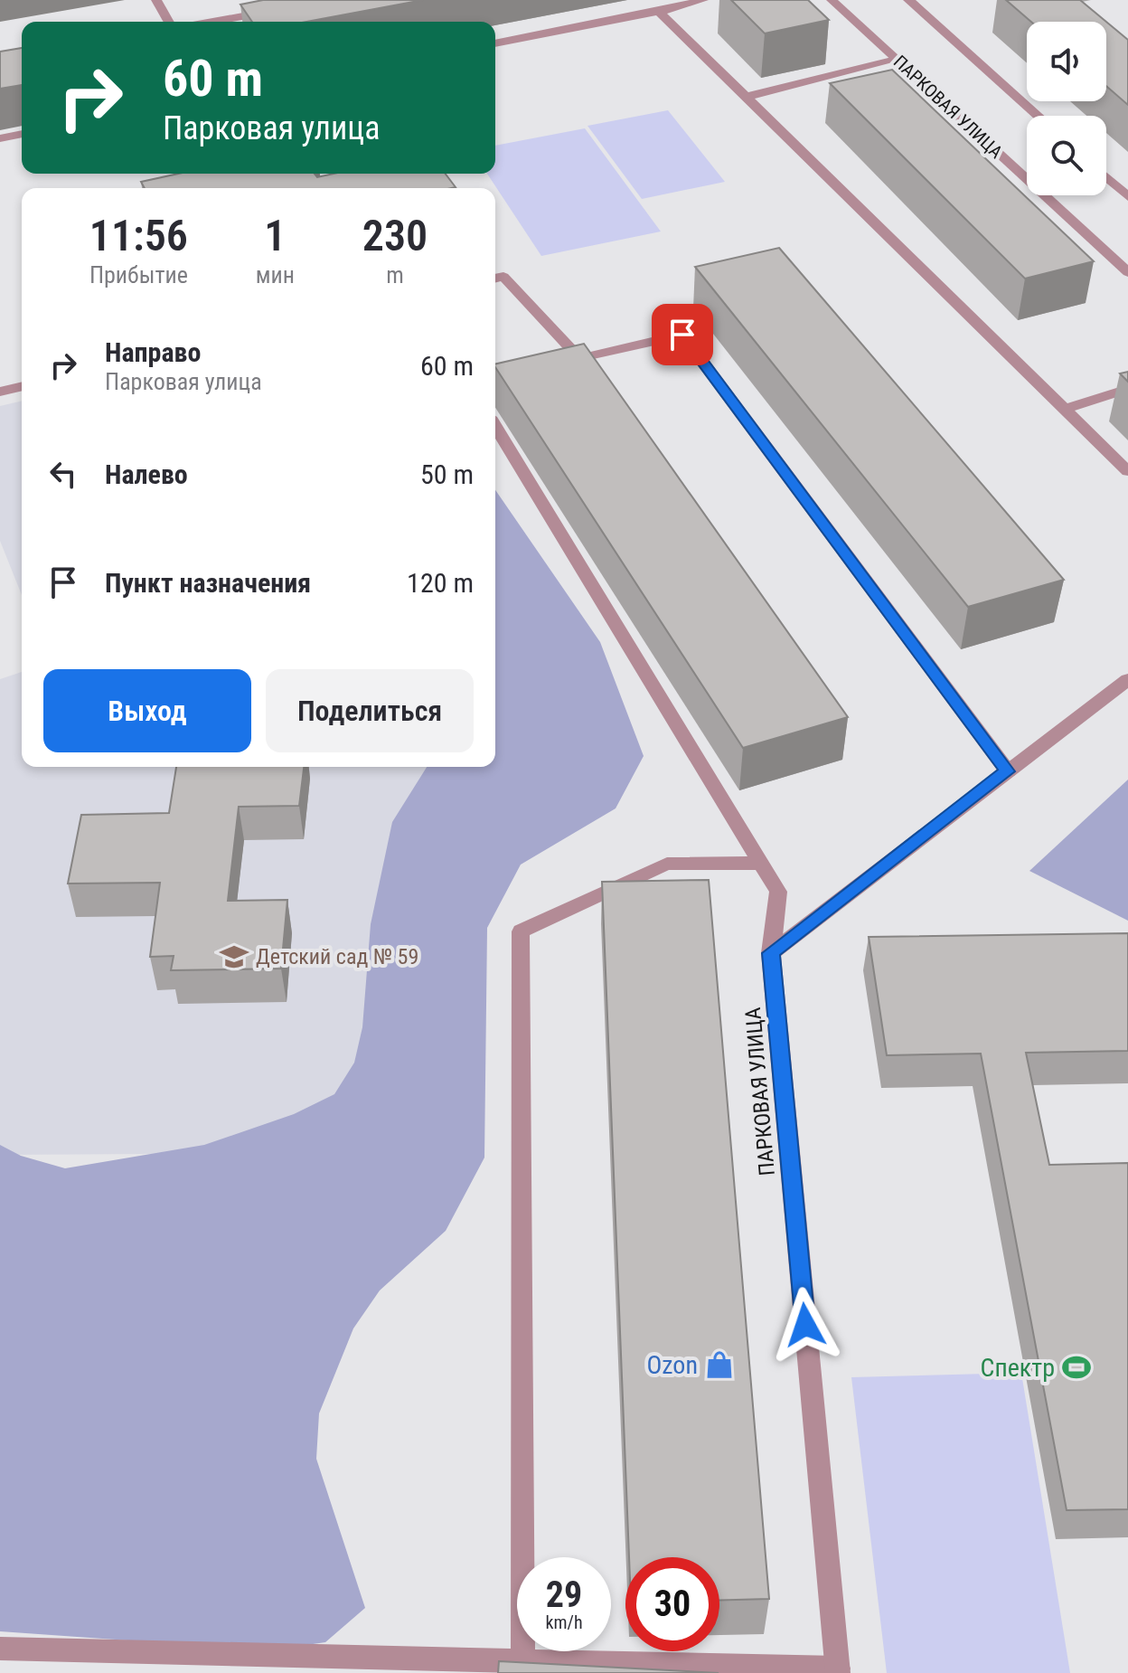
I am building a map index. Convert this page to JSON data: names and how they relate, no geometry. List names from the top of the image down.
{
  "streets": {
    "street": ["ПАРКОВАЯ УЛИЦА"]
  },
  "places": {
    "school or university": ["Детский сад № 59"],
    "shop": ["Ozon"],
    "sports": ["Спектр"]
  },
  "page": {
    "turn": ["60 m", "Парковая улица"],
    "eta": [
      "11:56",
      "Прибытие",
      "1",
      "мин",
      "230",
      "m"
    ],
    "list": [
      {
        "name": "Направо",
        "note": "Парковая улица",
        "value": "60 m"
      },
      {
        "name": "Налево",
        "value": "50 m"
      },
      {
        "name": "Пункт назначения",
        "value": "120 m"
      }
    ],
    "buttons": ["Выход", "Поделиться"],
    "speed": "29 km/h",
    "limit": "30"
  }
}
